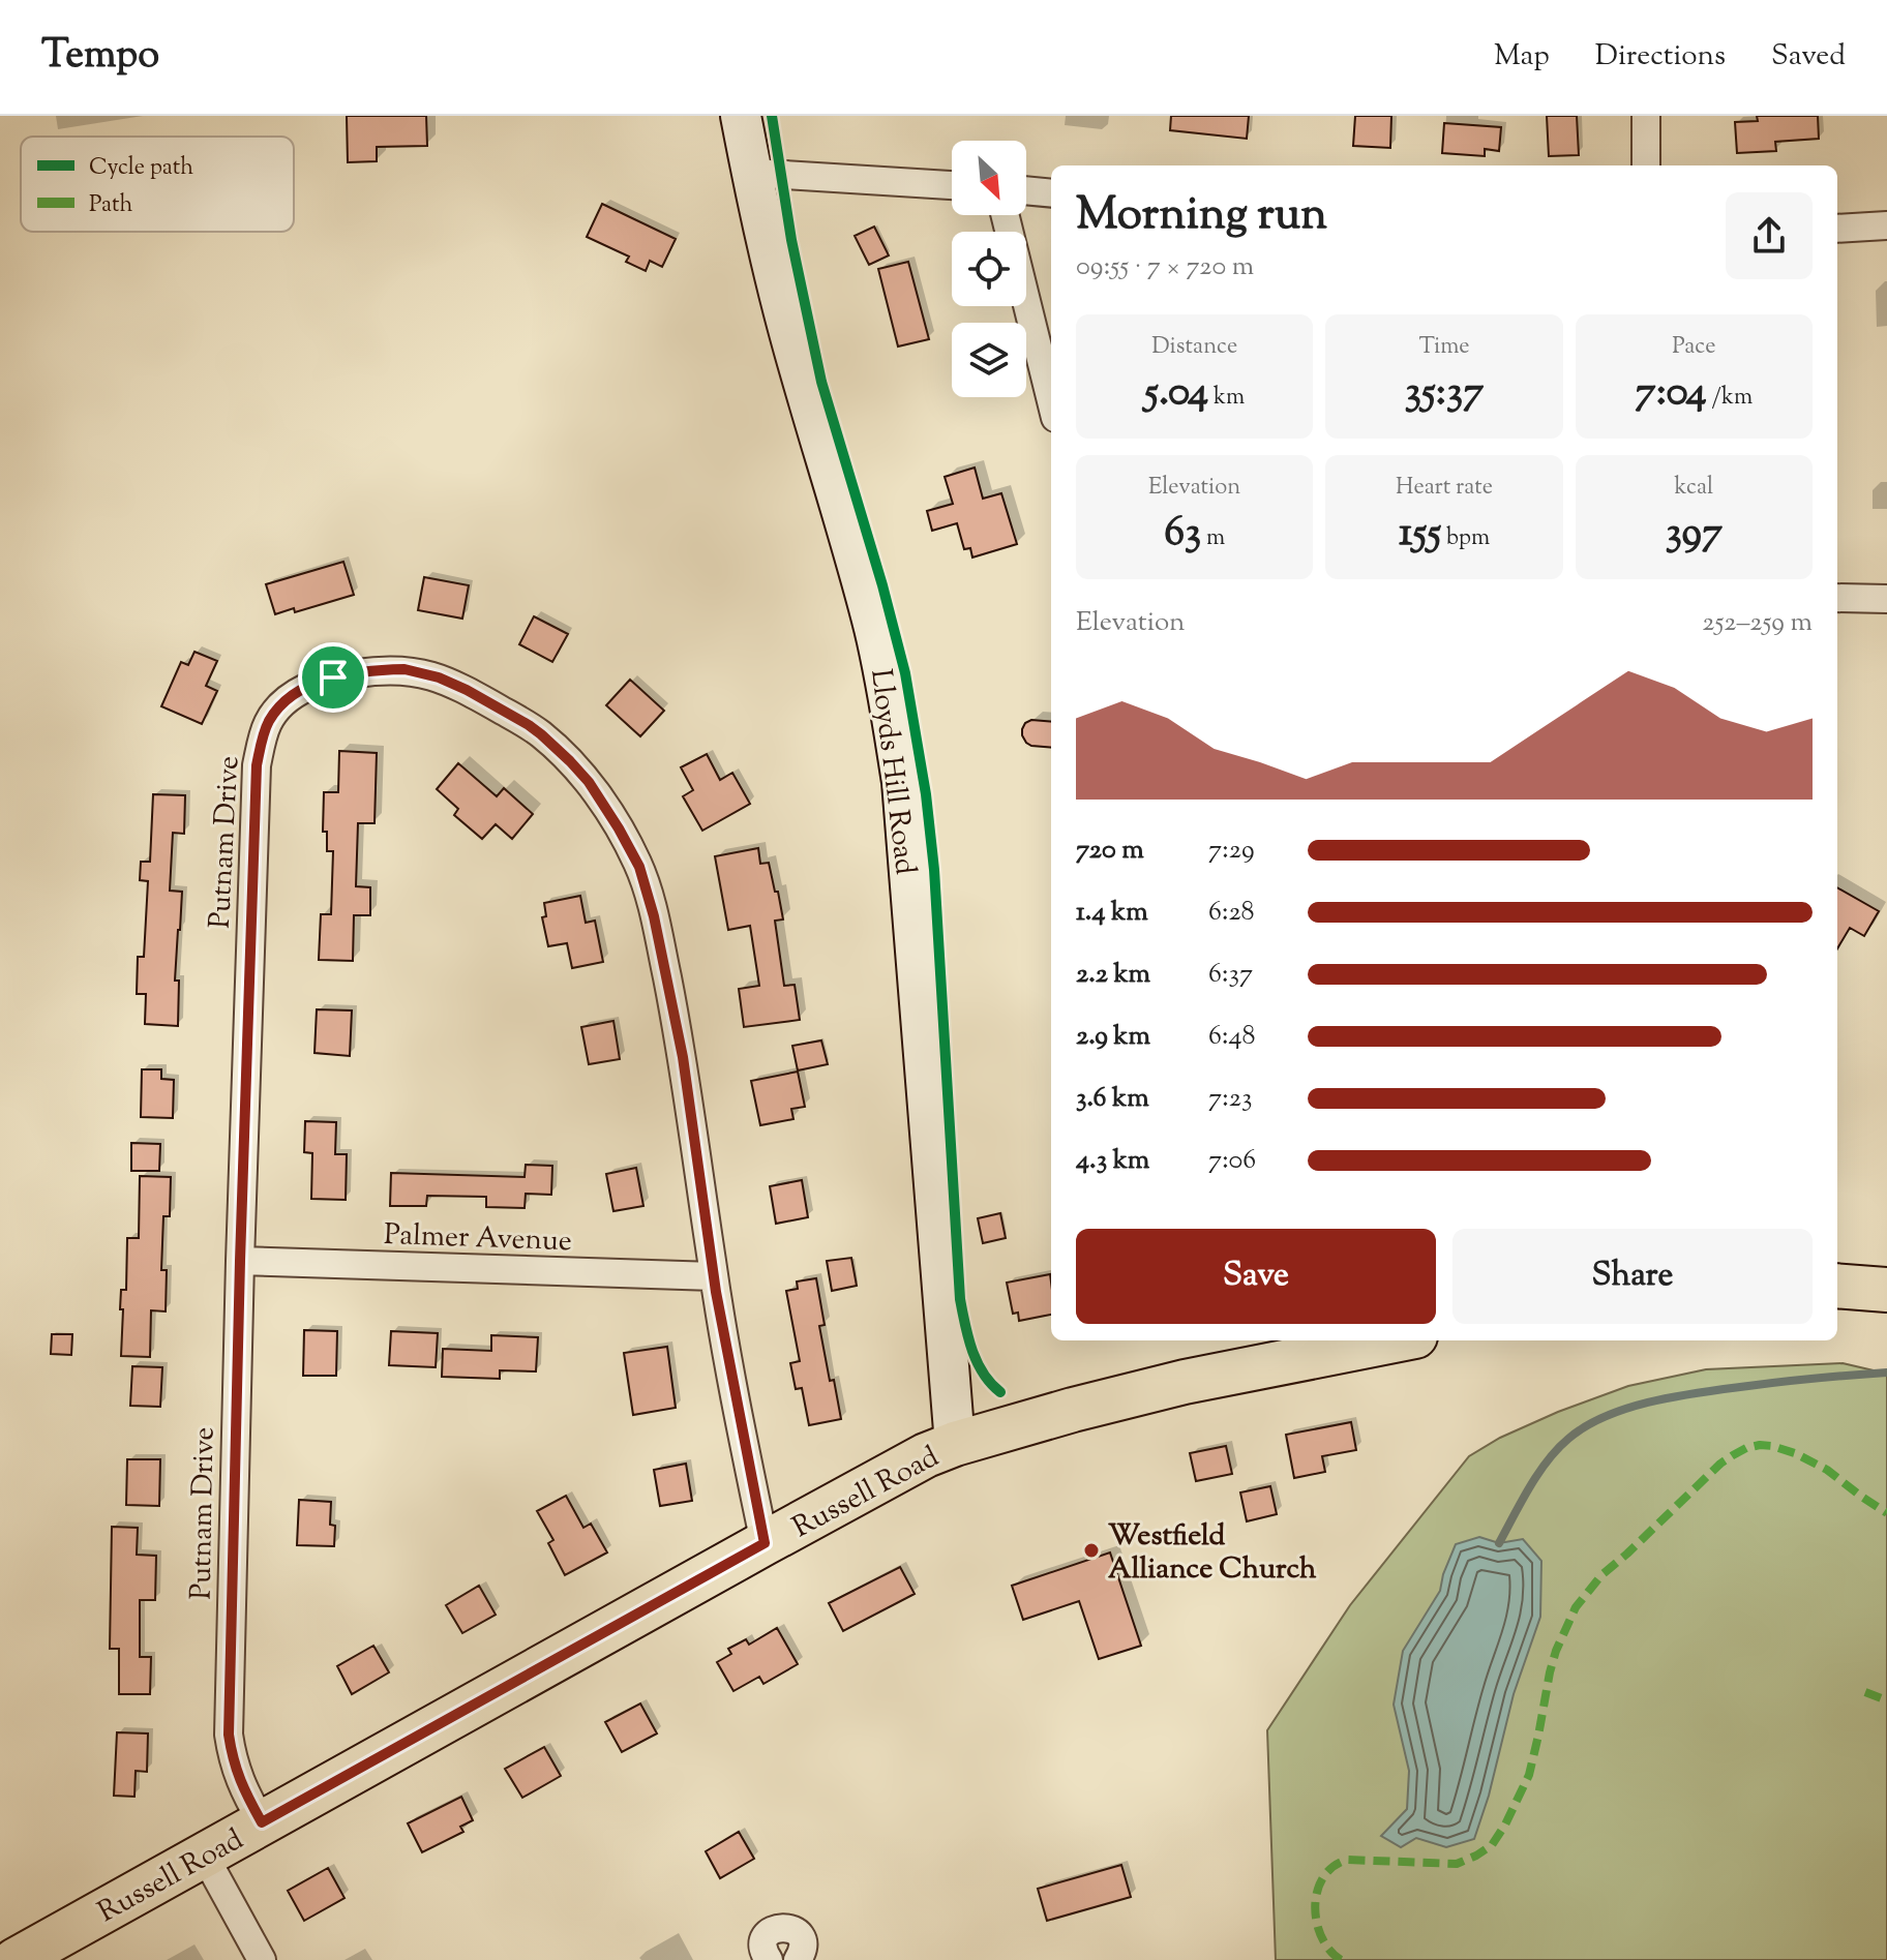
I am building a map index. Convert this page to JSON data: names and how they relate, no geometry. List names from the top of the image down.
{
  "streets": {
    "main road": ["Lloyds Hill Road", "Russell Road"],
    "street": ["Putnam Drive", "Palmer Avenue"]
  },
  "crossings": [
    ["Lloyds Hill Road", "Russell Road"],
    ["Putnam Drive", "Palmer Avenue"],
    ["Putnam Drive", "Russell Road"]
  ],
  "places": ["Westfield Alliance Church"],
  "legend": ["Cycle path", "Path"],
  "north": "bottom right",
  "page": {
    "header": "Tempo",
    "nav": ["Map", "Directions", "Saved"],
    "heading": ["Morning run", "09:55 · 7 × 720 m"],
    "stats": [
      ["Distance", "5.04 km"],
      ["Time", "35:37"],
      ["Pace", "7:04 /km"],
      ["Elevation", "63 m"],
      ["Heart rate", "155 bpm"],
      ["kcal", "397"]
    ],
    "chart": ["Elevation", "252–259 m"],
    "list": [
      {
        "name": "720 m",
        "note": "7:29"
      },
      {
        "name": "1.4 km",
        "note": "6:28"
      },
      {
        "name": "2.2 km",
        "note": "6:37"
      },
      {
        "name": "2.9 km",
        "note": "6:48"
      },
      {
        "name": "3.6 km",
        "note": "7:23"
      },
      {
        "name": "4.3 km",
        "note": "7:06"
      }
    ],
    "buttons": ["Save", "Share"]
  }
}
